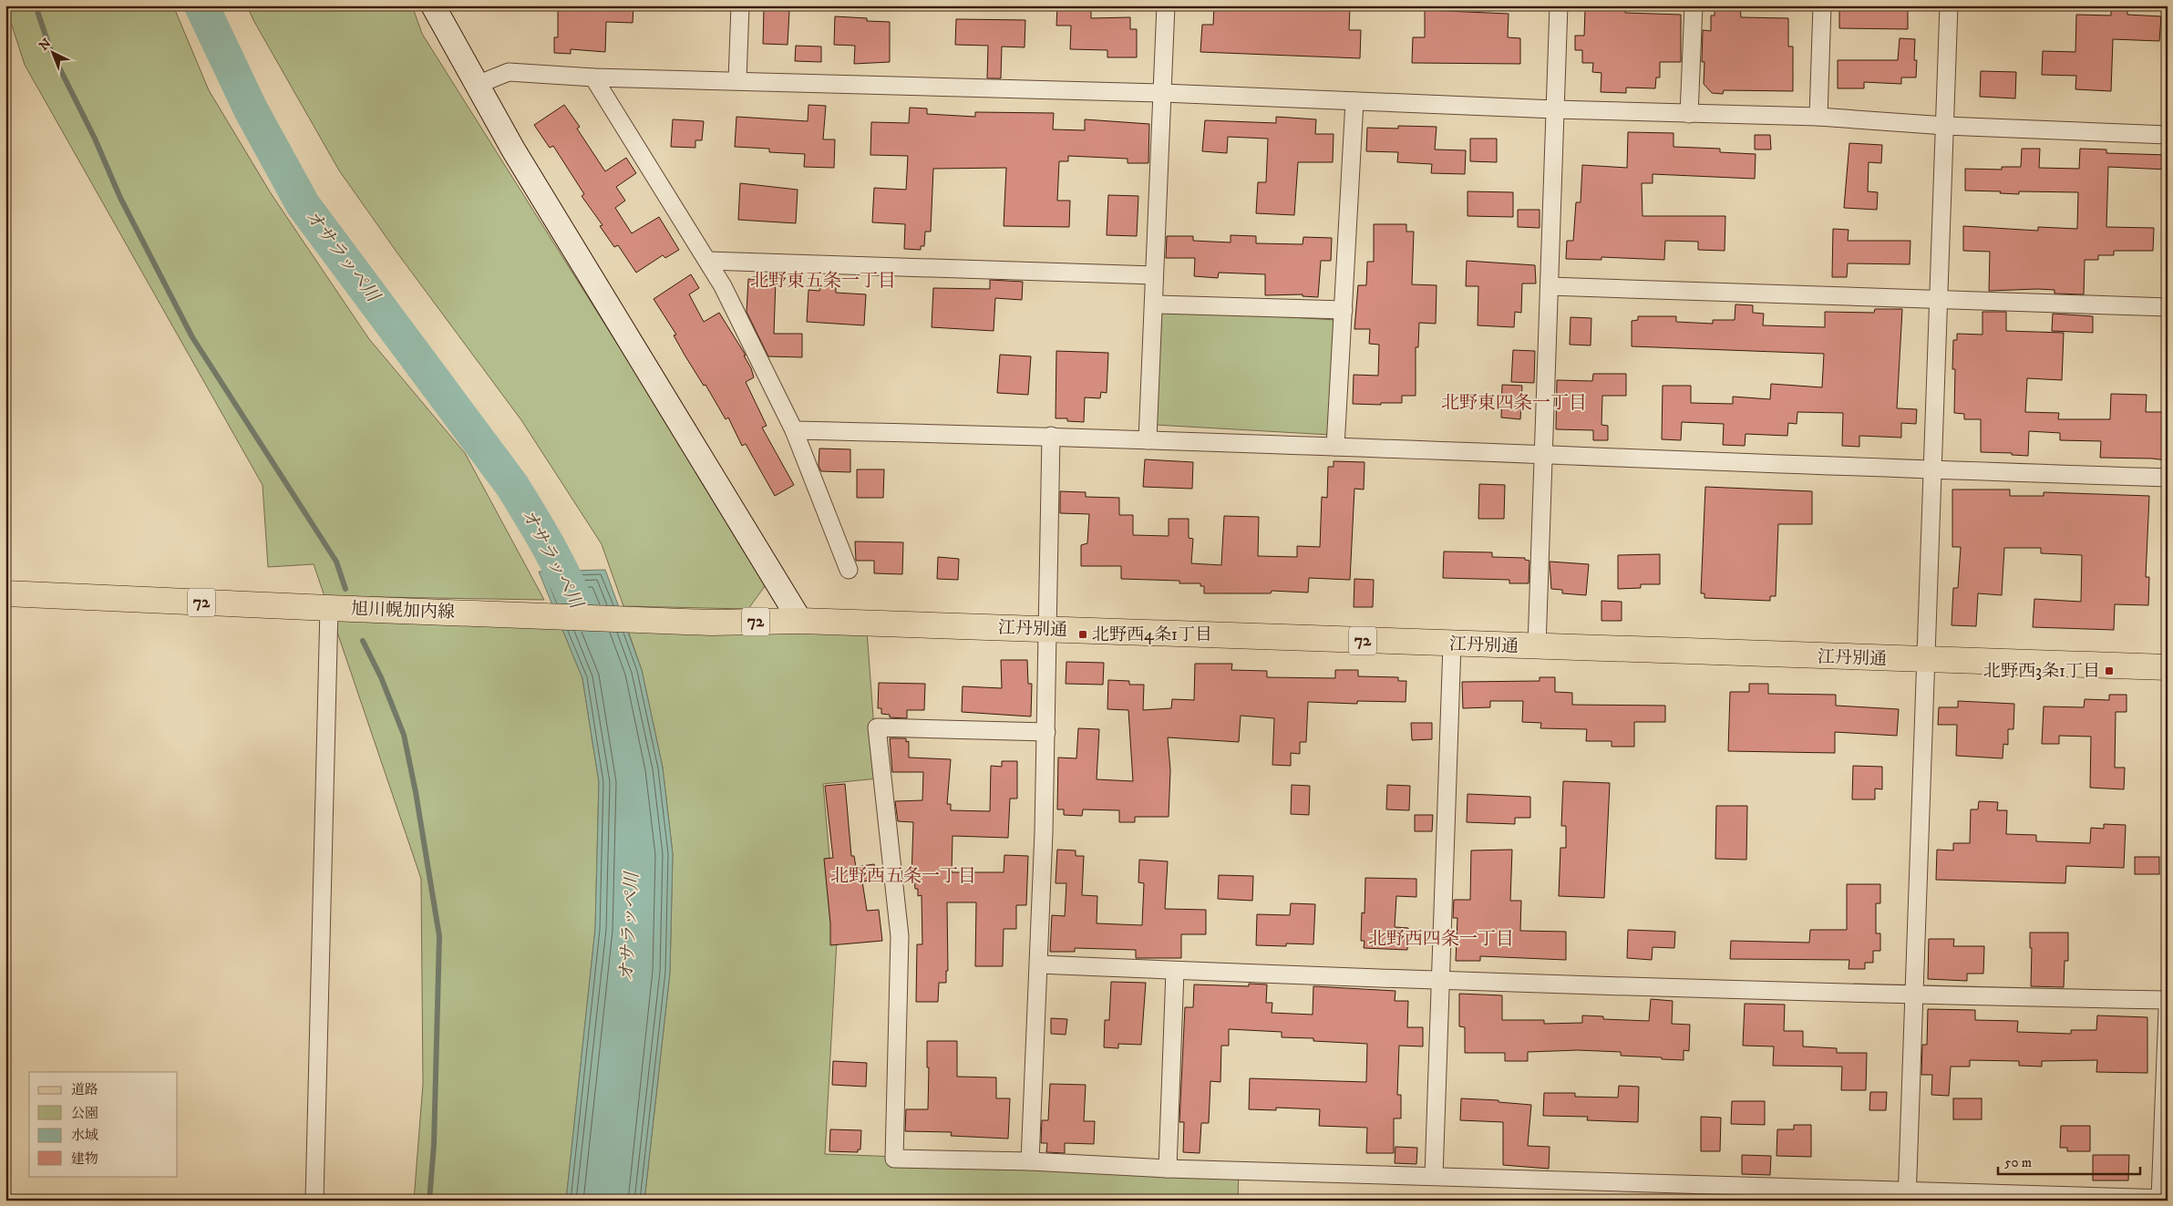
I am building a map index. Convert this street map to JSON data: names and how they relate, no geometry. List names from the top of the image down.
{
  "streets": {
    "main road": ["72", "旭川幌加内線", "江丹別通"]
  },
  "crossings": [
    ["旭川幌加内線", "江丹別通"]
  ],
  "districts": [
    "北野東五条一丁目",
    "北野東四条一丁目",
    "北野西五条一丁目",
    "北野西四条一丁目"
  ],
  "water": ["オサラッペ川"],
  "places": {
    "transit": ["北野西4条1丁目", "北野西3条1丁目"]
  },
  "legend": [
    "道路",
    "公園",
    "水域",
    "建物"
  ],
  "scale_bar": "50 m",
  "north": "top left"
}
